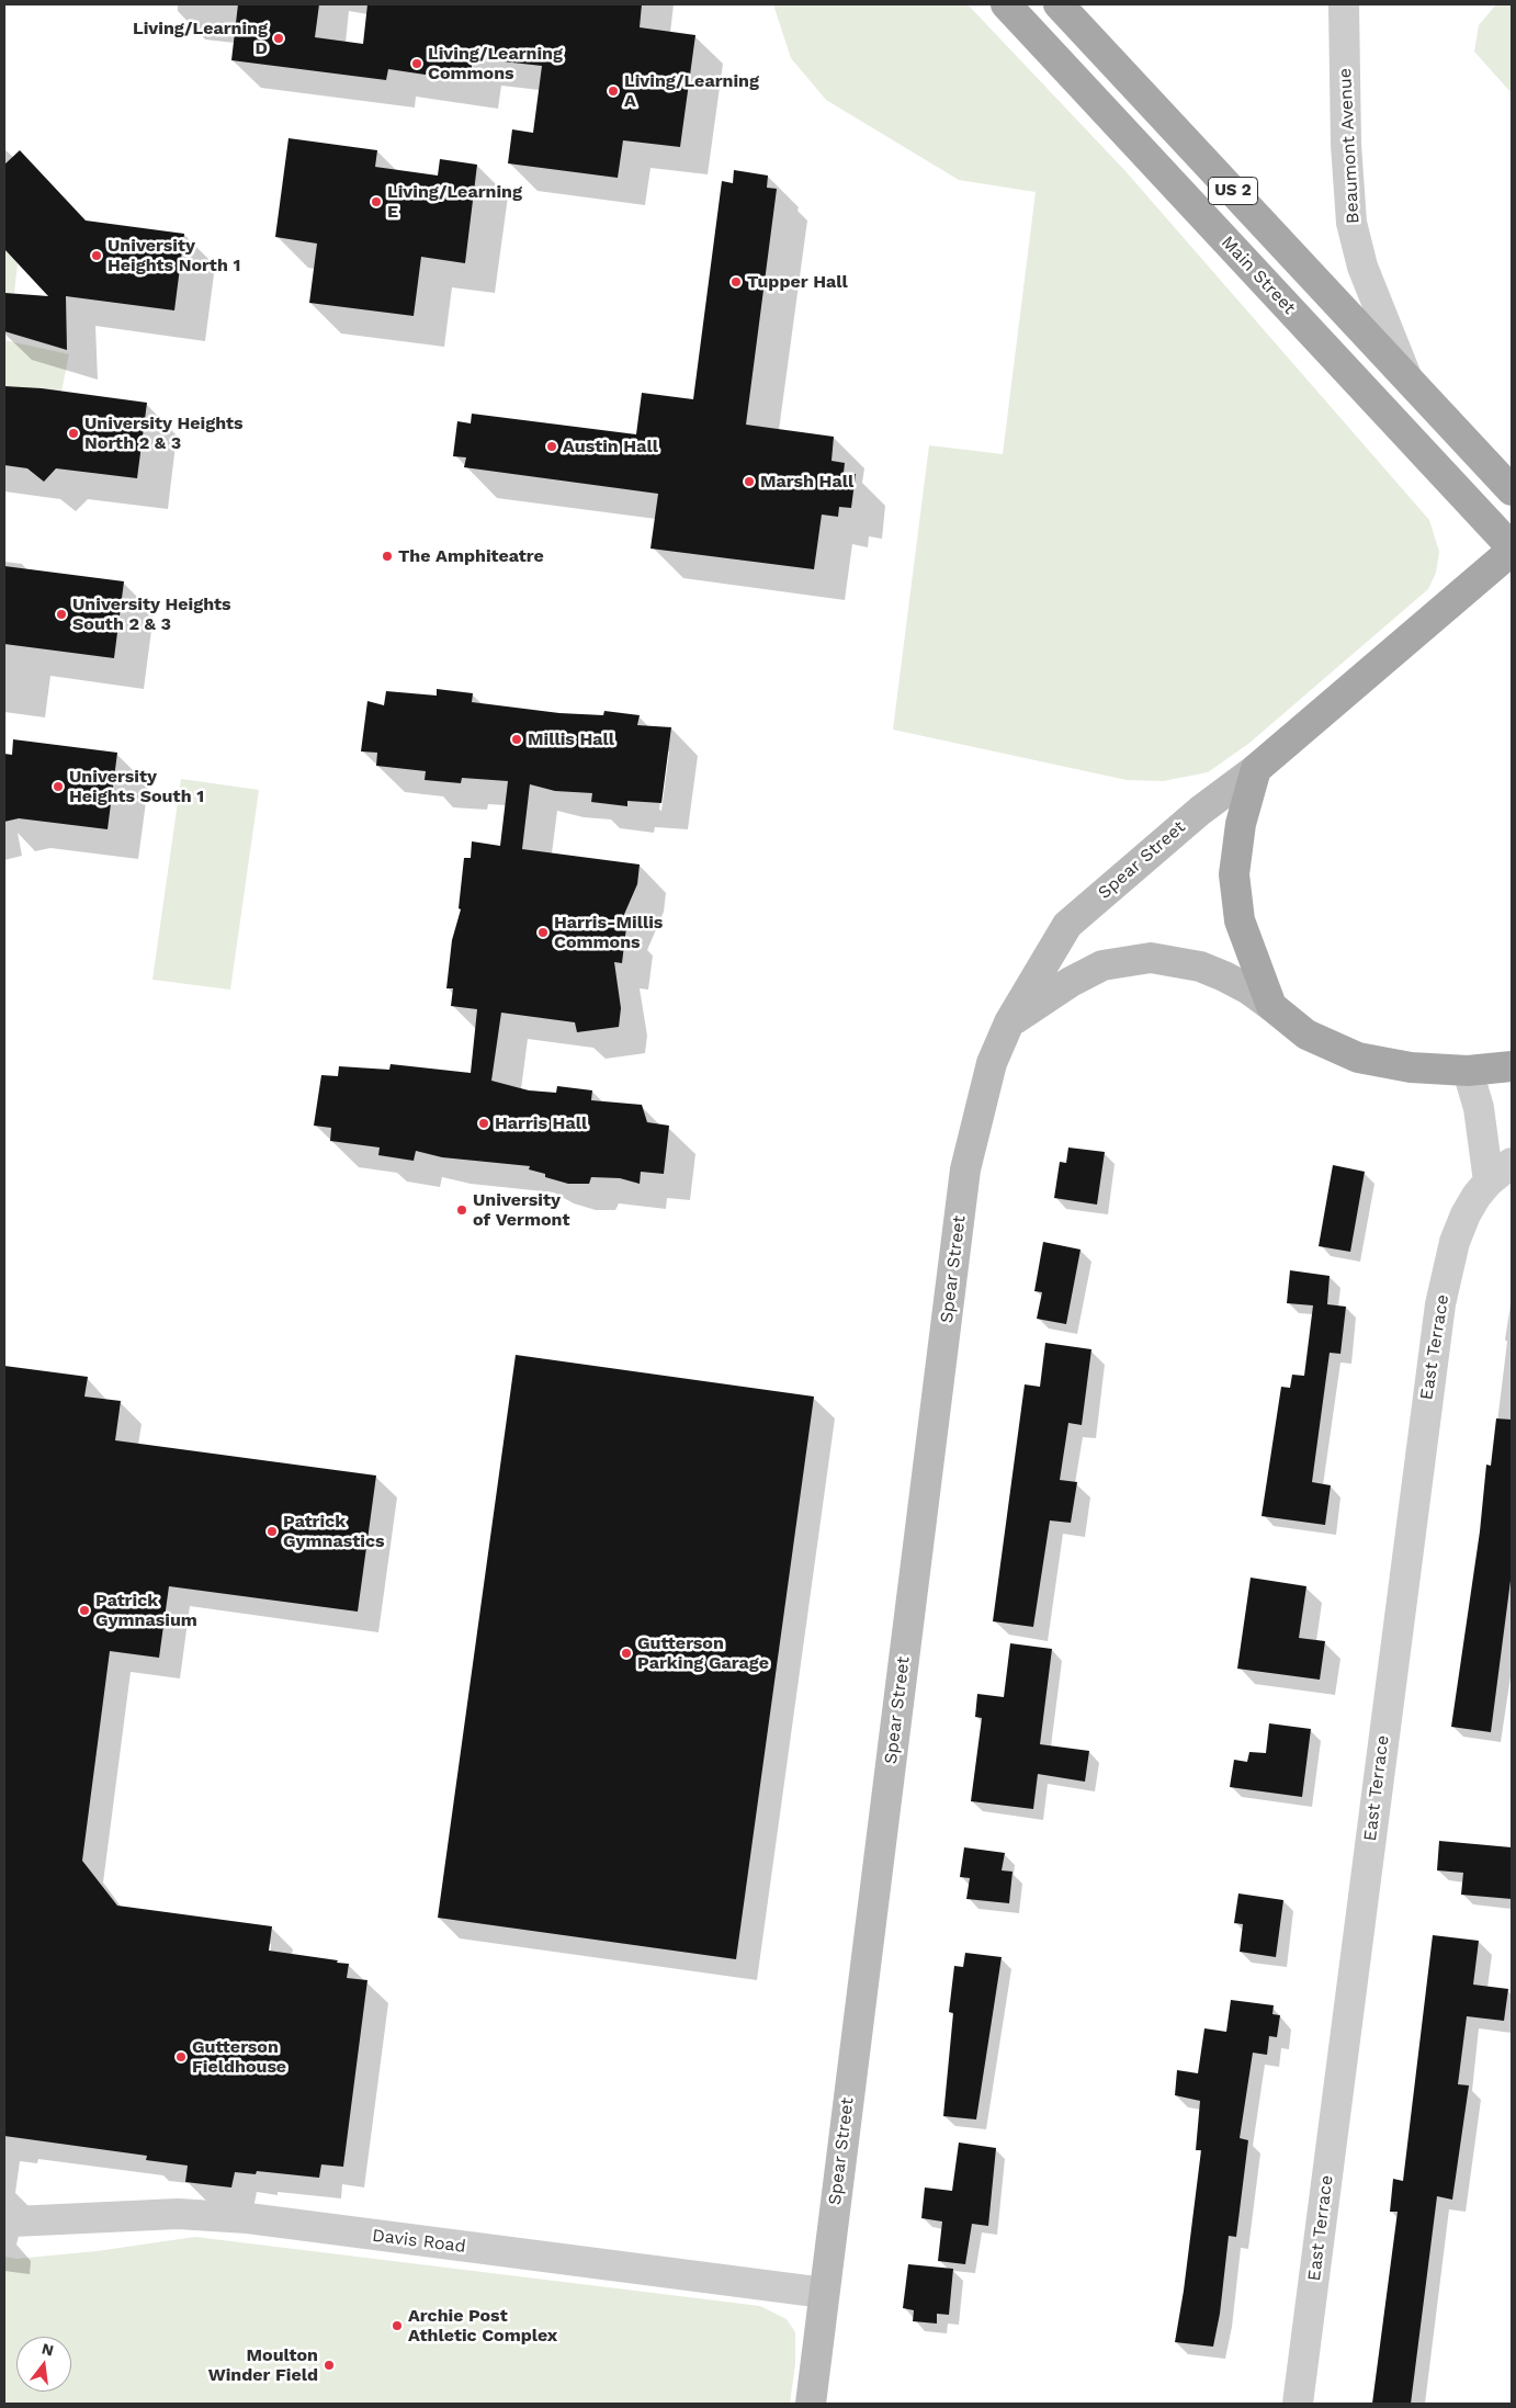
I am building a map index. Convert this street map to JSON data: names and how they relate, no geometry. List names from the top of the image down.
{
  "streets": {
    "main road": ["US 2", "Main Street", "Spear Street"],
    "street": ["Beaumont Avenue", "East Terrace", "Davis Road"]
  },
  "crossings": [
    ["Beaumont Avenue", "US 2"],
    ["Main Street", "Spear Street"],
    ["Spear Street", "Davis Road"]
  ],
  "places": [
    "Living/Learning D",
    "Living/Learning Commons",
    "Living/Learning A",
    "Living/Learning E",
    "University Heights North 1",
    "Tupper Hall",
    "University Heights North 2 & 3",
    "Austin Hall",
    "Marsh Hall",
    "The Amphiteatre",
    "University Heights South 2 & 3",
    "Millis Hall",
    "University Heights South 1",
    "Harris-Millis Commons",
    "Harris Hall",
    "University of Vermont",
    "Patrick Gymnastics",
    "Patrick Gymnasium",
    "Gutterson Parking Garage",
    "Gutterson Fieldhouse",
    "Archie Post Athletic Complex",
    "Moulton Winder Field"
  ],
  "north": "top"
}
